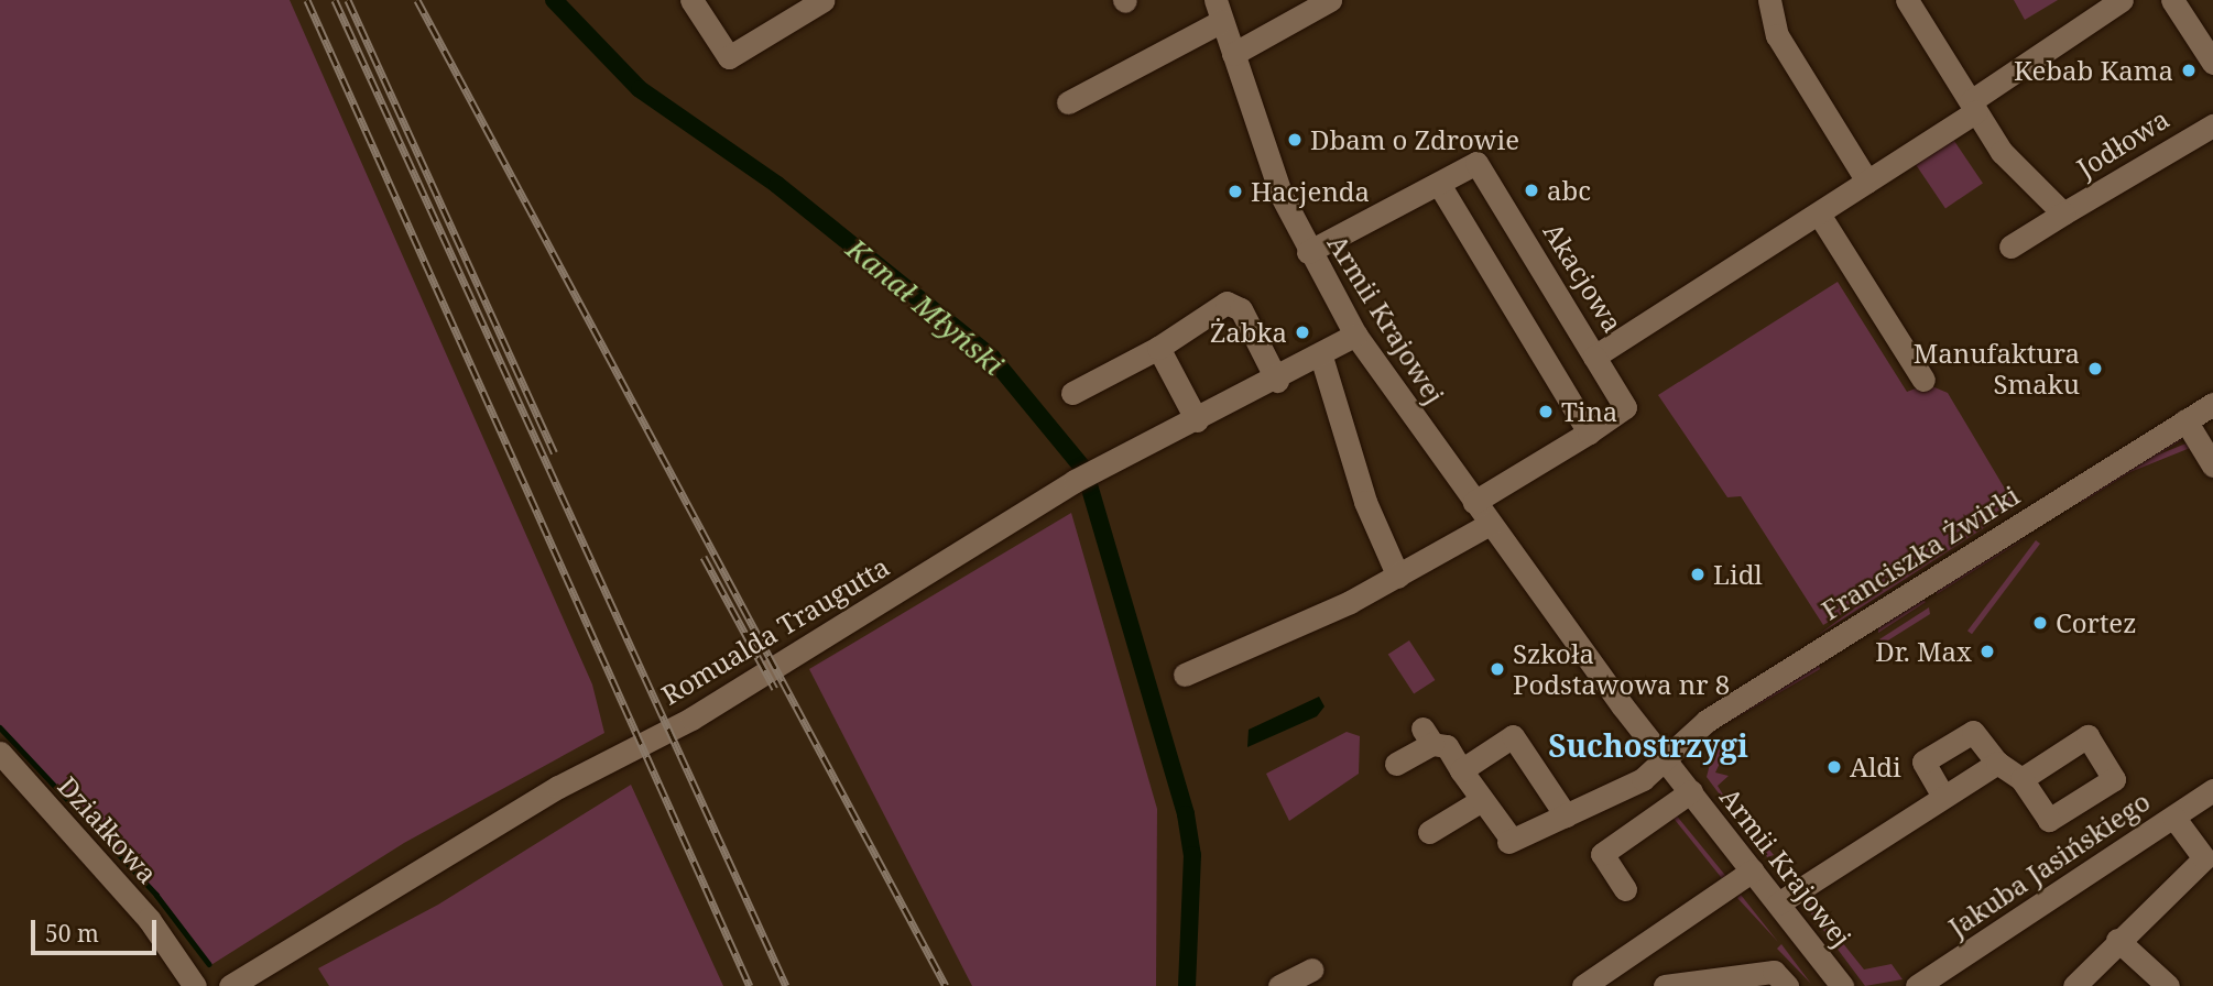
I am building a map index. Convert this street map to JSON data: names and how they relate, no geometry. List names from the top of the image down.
{
  "streets": {
    "street": [
      "Jodłowa",
      "Akacjowa",
      "Armii Krajowej",
      "Franciszka Żwirki",
      "Romualda Traugutta",
      "Działkowa",
      "Jakuba Jasińskiego"
    ]
  },
  "crossings": [
    ["Jodłowa", "Akacjowa"],
    ["Akacjowa", "Armii Krajowej"],
    ["Armii Krajowej", "Franciszka Żwirki"],
    ["Armii Krajowej", "Romualda Traugutta"]
  ],
  "districts": ["Suchostrzygi"],
  "water": ["Kanał Młyński"],
  "places": [
    "Kebab Kama",
    "Dbam o Zdrowie",
    "abc",
    "Hacjenda",
    "Żabka",
    "Manufaktura Smaku",
    "Tina",
    "Lidl",
    "Cortez",
    "Dr. Max",
    "Szkoła Podstawowa nr 8",
    "Aldi"
  ],
  "scale_bar": "50 m"
}
